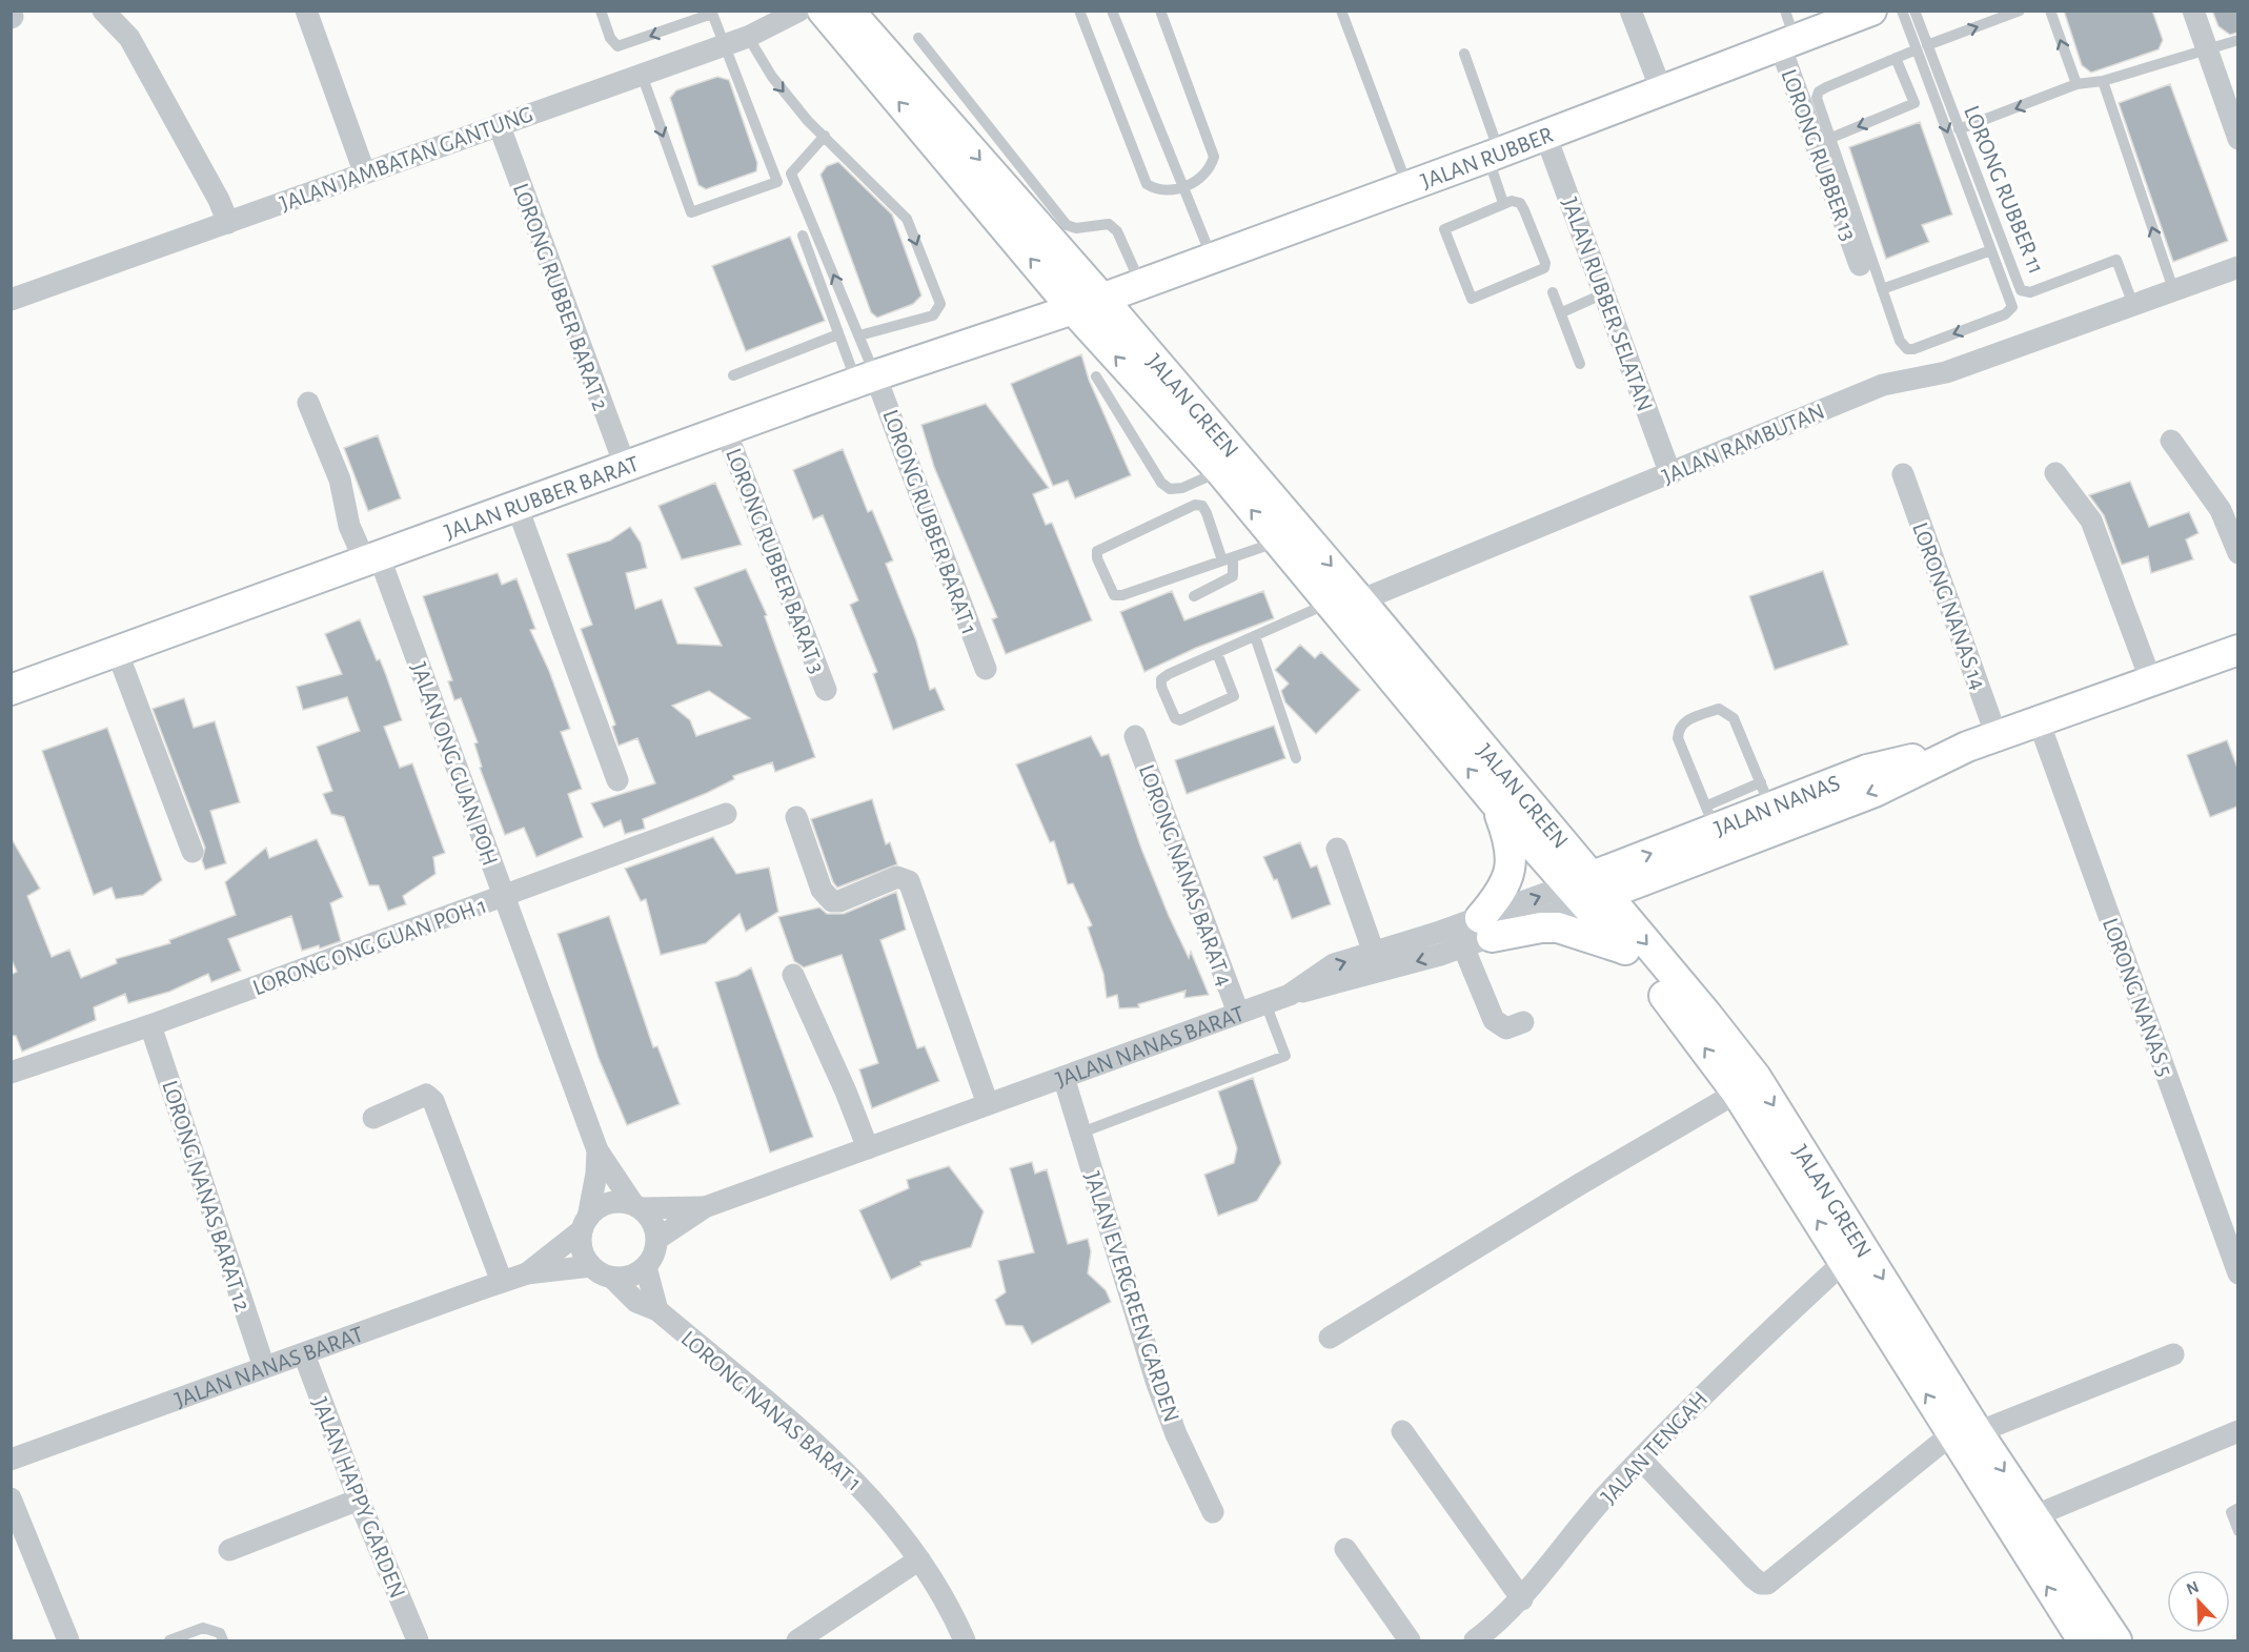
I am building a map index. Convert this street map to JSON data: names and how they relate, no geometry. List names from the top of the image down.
{
  "streets": {
    "main road": [
      "JALAN RUBBER",
      "JALAN GREEN",
      "JALAN RUBBER BARAT",
      "JALAN NANAS"
    ],
    "street": [
      "LORONG RUBBER 13",
      "JALAN JAMBATAN GANTUNG",
      "LORONG RUBBER BARAT 2",
      "JALAN RUBBER SELATAN",
      "JALAN RAMBUTAN",
      "LORONG RUBBER BARAT 1",
      "LORONG RUBBER BARAT 3",
      "LORONG NANAS 14",
      "JALAN ONG GUAN POH",
      "LORONG NANAS BARAT 4",
      "LORONG ONG GUAN POH 1",
      "LORONG NANAS 5",
      "JALAN NANAS BARAT",
      "LORONG NANAS BARAT 12",
      "JALAN EVERGREEN GARDEN",
      "LORONG NANAS BARAT 1",
      "JALAN TENGAH",
      "JALAN HAPPY GARDEN"
    ],
    "lane": ["LORONG RUBBER 11"]
  },
  "crossings": [
    ["LORONG RUBBER 13", "JALAN RUBBER"],
    ["JALAN RUBBER", "JALAN RUBBER SELATAN"],
    ["JALAN RUBBER", "JALAN GREEN"],
    ["JALAN RUBBER", "JALAN RUBBER BARAT"],
    ["JALAN JAMBATAN GANTUNG", "LORONG RUBBER BARAT 2"],
    ["LORONG RUBBER 11", "JALAN RAMBUTAN"],
    ["LORONG RUBBER BARAT 2", "JALAN RUBBER BARAT"],
    ["JALAN RUBBER SELATAN", "JALAN RAMBUTAN"],
    ["JALAN GREEN", "JALAN RAMBUTAN"],
    ["JALAN GREEN", "JALAN RUBBER BARAT"],
    ["JALAN GREEN", "JALAN NANAS"],
    ["JALAN GREEN", "JALAN TENGAH"],
    ["JALAN RUBBER BARAT", "LORONG RUBBER BARAT 1"],
    ["JALAN RUBBER BARAT", "LORONG RUBBER BARAT 3"],
    ["JALAN RUBBER BARAT", "JALAN ONG GUAN POH"],
    ["LORONG NANAS 14", "JALAN NANAS"],
    ["JALAN ONG GUAN POH", "LORONG ONG GUAN POH 1"],
    ["JALAN ONG GUAN POH", "JALAN NANAS BARAT"],
    ["JALAN ONG GUAN POH", "LORONG NANAS BARAT 1"],
    ["JALAN NANAS", "LORONG NANAS 5"],
    ["LORONG NANAS BARAT 4", "JALAN NANAS BARAT"],
    ["LORONG ONG GUAN POH 1", "LORONG NANAS BARAT 12"],
    ["JALAN NANAS BARAT", "LORONG NANAS BARAT 12"],
    ["JALAN NANAS BARAT", "JALAN EVERGREEN GARDEN"],
    ["JALAN NANAS BARAT", "LORONG NANAS BARAT 1"],
    ["JALAN NANAS BARAT", "JALAN HAPPY GARDEN"]
  ],
  "north": "top left"
}
